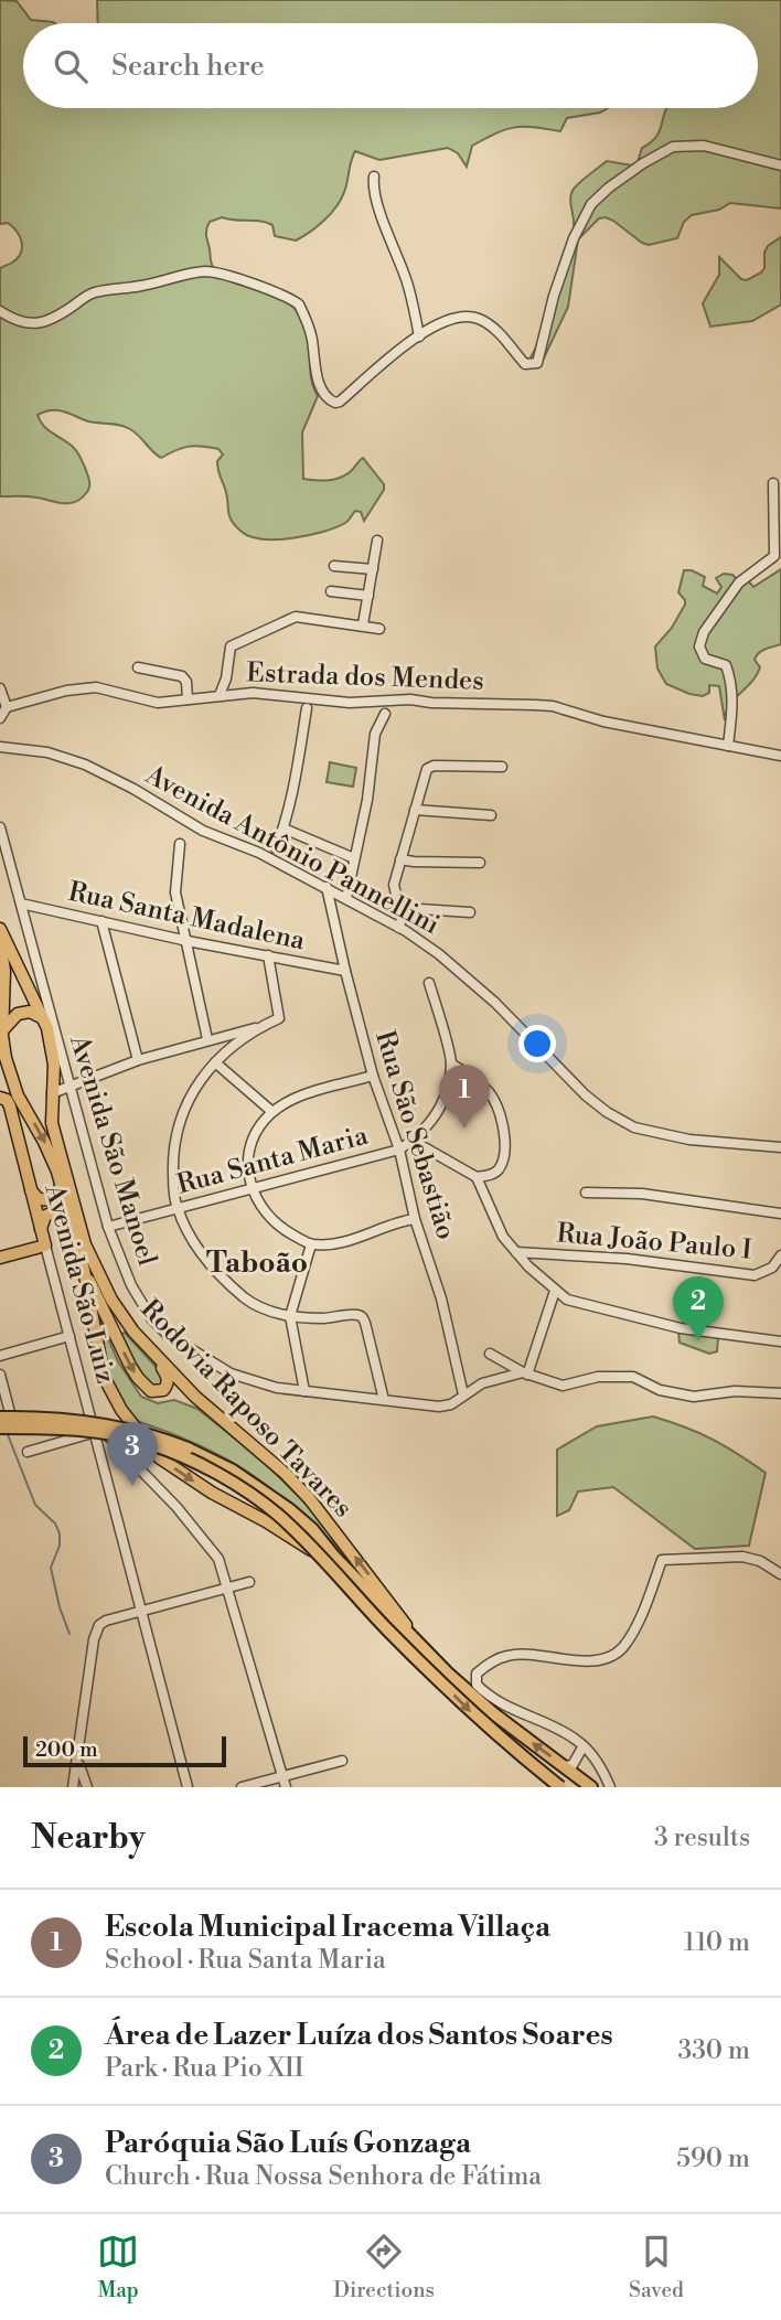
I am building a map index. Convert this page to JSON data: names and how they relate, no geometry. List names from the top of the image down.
{
  "streets": {
    "highway": ["Rodovia Raposo Tavares"],
    "main road": ["Avenida São Luiz"],
    "street": [
      "Estrada dos Mendes",
      "Avenida Antônio Pannellini",
      "Rua Santa Madalena",
      "Rua São Sebastião",
      "Avenida São Manoel",
      "Rua Santa Maria",
      "Rua João Paulo I"
    ]
  },
  "crossings": [
    ["Avenida Antônio Pannellini", "Rua São Sebastião"],
    ["Rua Santa Madalena", "Rua São Sebastião"],
    ["Rua Santa Madalena", "Avenida São Manoel"],
    ["Rua São Sebastião", "Avenida São Manoel"],
    ["Rua São Sebastião", "Rua Santa Maria"],
    ["Avenida São Manoel", "Rua Santa Maria"]
  ],
  "districts": ["Taboão"],
  "scale_bar": "200 m",
  "page": {
    "search": "Search here",
    "pins": ["1", "2", "3"],
    "scale": "200 m",
    "heading": ["Nearby", "3 results"],
    "list": [
      {
        "mark": "1",
        "name": "Escola Municipal Iracema Villaça",
        "note": "School · Rua Santa Maria",
        "value": "110 m"
      },
      {
        "mark": "2",
        "name": "Área de Lazer Luíza dos Santos Soares",
        "note": "Park · Rua Pio XII",
        "value": "330 m"
      },
      {
        "mark": "3",
        "name": "Paróquia São Luís Gonzaga",
        "note": "Church · Rua Nossa Senhora de Fátima",
        "value": "590 m"
      }
    ],
    "nav": ["Map", "Directions", "Saved"]
  }
}
